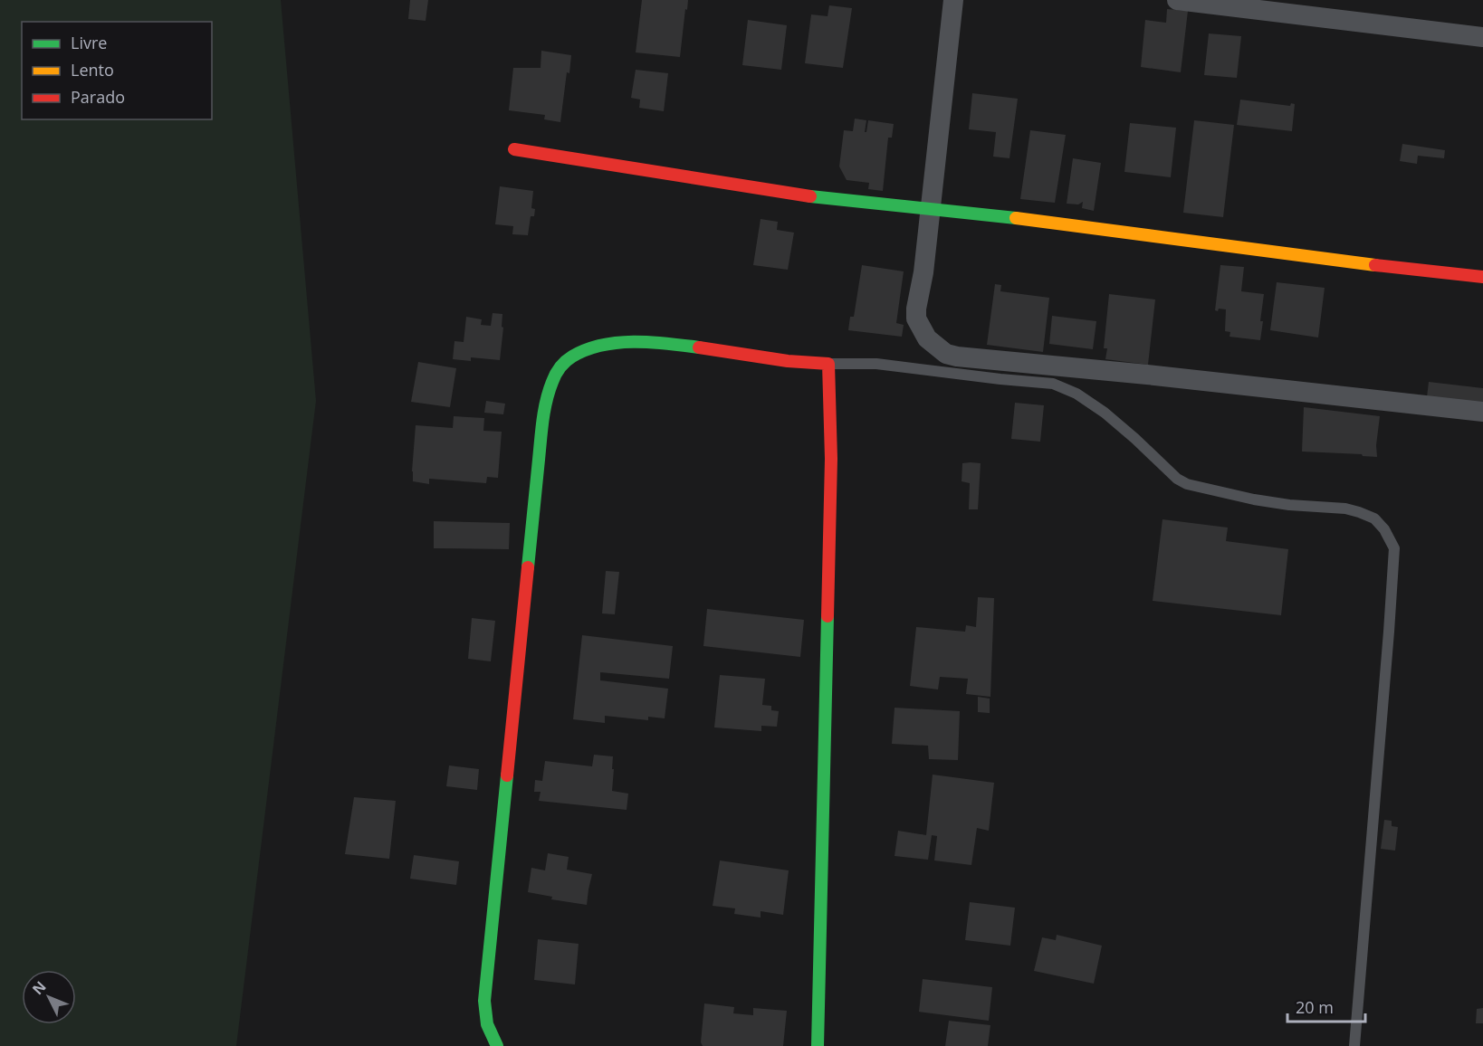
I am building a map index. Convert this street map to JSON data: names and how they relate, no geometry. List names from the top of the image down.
{
  "legend": ["Livre", "Lento", "Parado"],
  "scale_bar": "20 m",
  "north": "top left"
}
